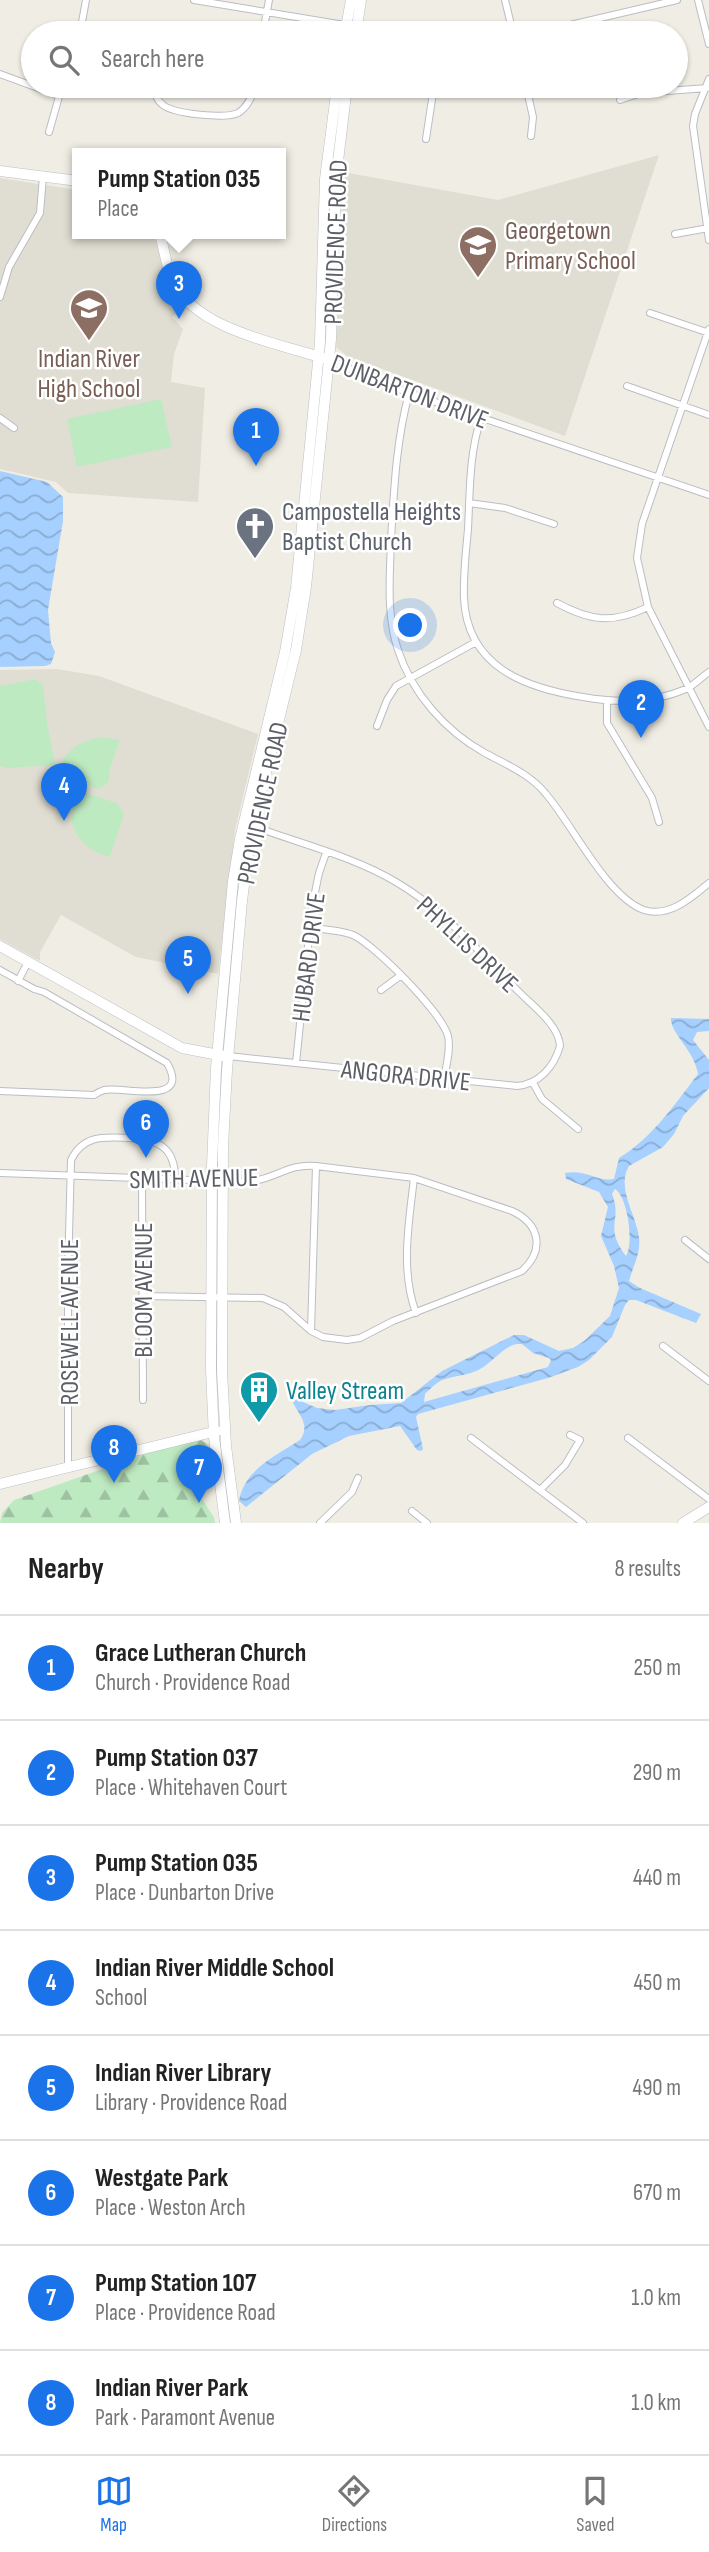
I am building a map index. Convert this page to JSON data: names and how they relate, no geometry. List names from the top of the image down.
{
  "streets": {
    "main road": ["PROVIDENCE ROAD", "DUNBARTON DRIVE"],
    "street": [
      "PHYLLIS DRIVE",
      "HUBARD DRIVE",
      "ANGORA DRIVE",
      "SMITH AVENUE",
      "BLOOM AVENUE",
      "ROSEWELL AVENUE"
    ]
  },
  "crossings": [
    ["PROVIDENCE ROAD", "DUNBARTON DRIVE"],
    ["PROVIDENCE ROAD", "PHYLLIS DRIVE"],
    ["PROVIDENCE ROAD", "ANGORA DRIVE"],
    ["PROVIDENCE ROAD", "SMITH AVENUE"],
    ["PHYLLIS DRIVE", "HUBARD DRIVE"],
    ["PHYLLIS DRIVE", "ANGORA DRIVE"],
    ["HUBARD DRIVE", "ANGORA DRIVE"],
    ["SMITH AVENUE", "BLOOM AVENUE"],
    ["SMITH AVENUE", "ROSEWELL AVENUE"]
  ],
  "places": {
    "school or university": ["Georgetown Primary School", "Indian River High School"],
    "church": ["Campostella Heights Baptist Church"],
    "building": ["Valley Stream"]
  },
  "page": {
    "search": "Search here",
    "popup": ["Pump Station 035", "Place"],
    "pins": [
      "3",
      "1",
      "2",
      "4",
      "5",
      "6",
      "8",
      "7"
    ],
    "heading": ["Nearby", "8 results"],
    "list": [
      {
        "mark": "1",
        "name": "Grace Lutheran Church",
        "note": "Church · Providence Road",
        "value": "250 m"
      },
      {
        "mark": "2",
        "name": "Pump Station 037",
        "note": "Place · Whitehaven Court",
        "value": "290 m"
      },
      {
        "mark": "3",
        "name": "Pump Station 035",
        "note": "Place · Dunbarton Drive",
        "value": "440 m"
      },
      {
        "mark": "4",
        "name": "Indian River Middle School",
        "note": "School",
        "value": "450 m"
      },
      {
        "mark": "5",
        "name": "Indian River Library",
        "note": "Library · Providence Road",
        "value": "490 m"
      },
      {
        "mark": "6",
        "name": "Westgate Park",
        "note": "Place · Weston Arch",
        "value": "670 m"
      },
      {
        "mark": "7",
        "name": "Pump Station 107",
        "note": "Place · Providence Road",
        "value": "1.0 km"
      },
      {
        "mark": "8",
        "name": "Indian River Park",
        "note": "Park · Paramont Avenue",
        "value": "1.0 km"
      }
    ],
    "nav": ["Map", "Directions", "Saved"]
  }
}
